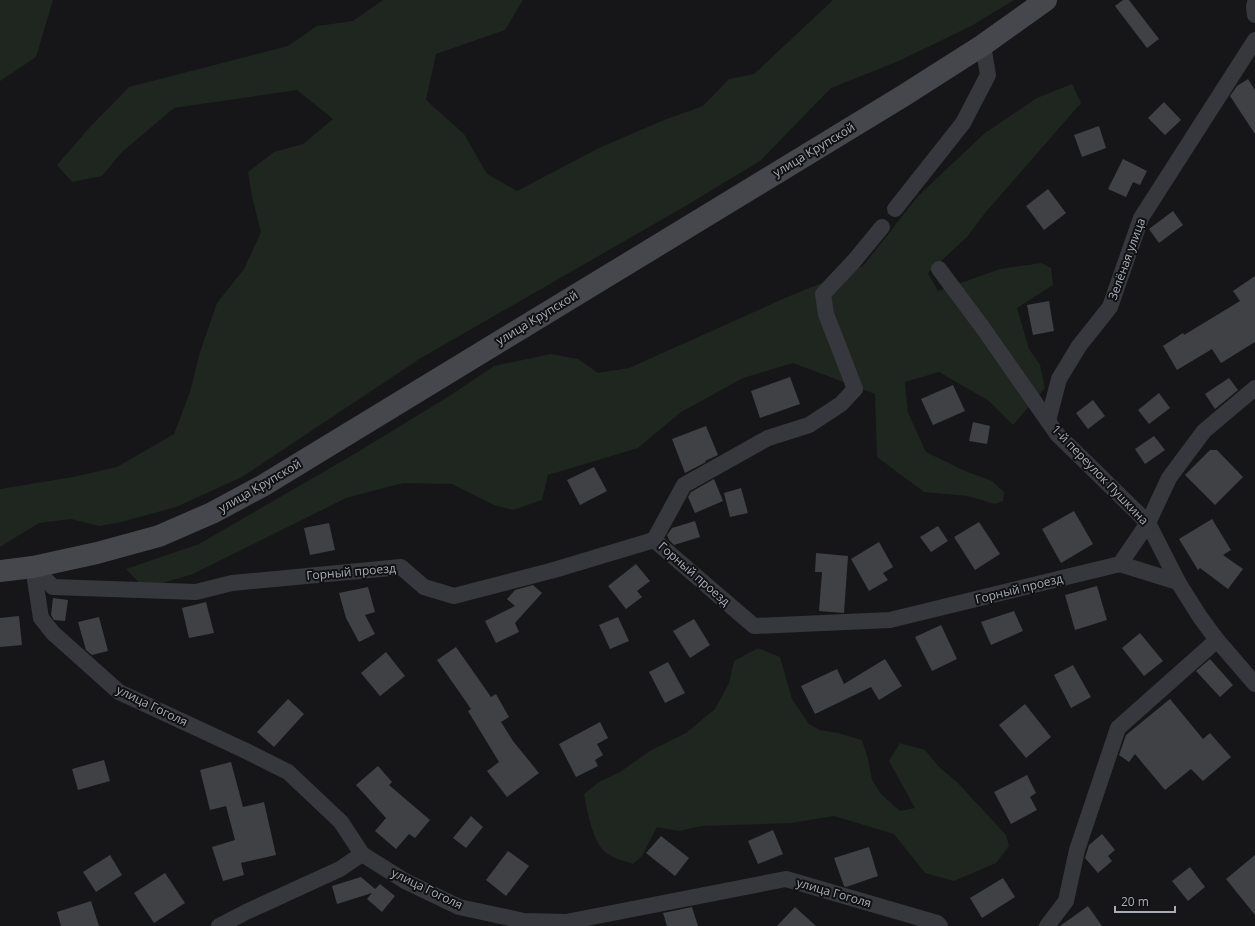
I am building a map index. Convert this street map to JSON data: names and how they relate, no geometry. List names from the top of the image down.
{
  "streets": {
    "street": [
      "улица Крупской",
      "Зелёная улица",
      "1-й переулок Пушкина",
      "Горный проезд",
      "улица Гоголя"
    ]
  },
  "crossings": [
    ["улица Крупской", "Горный проезд"],
    ["улица Крупской", "улица Гоголя"],
    ["Зелёная улица", "1-й переулок Пушкина"],
    ["Горный проезд", "улица Гоголя"]
  ],
  "scale_bar": "20 m"
}
